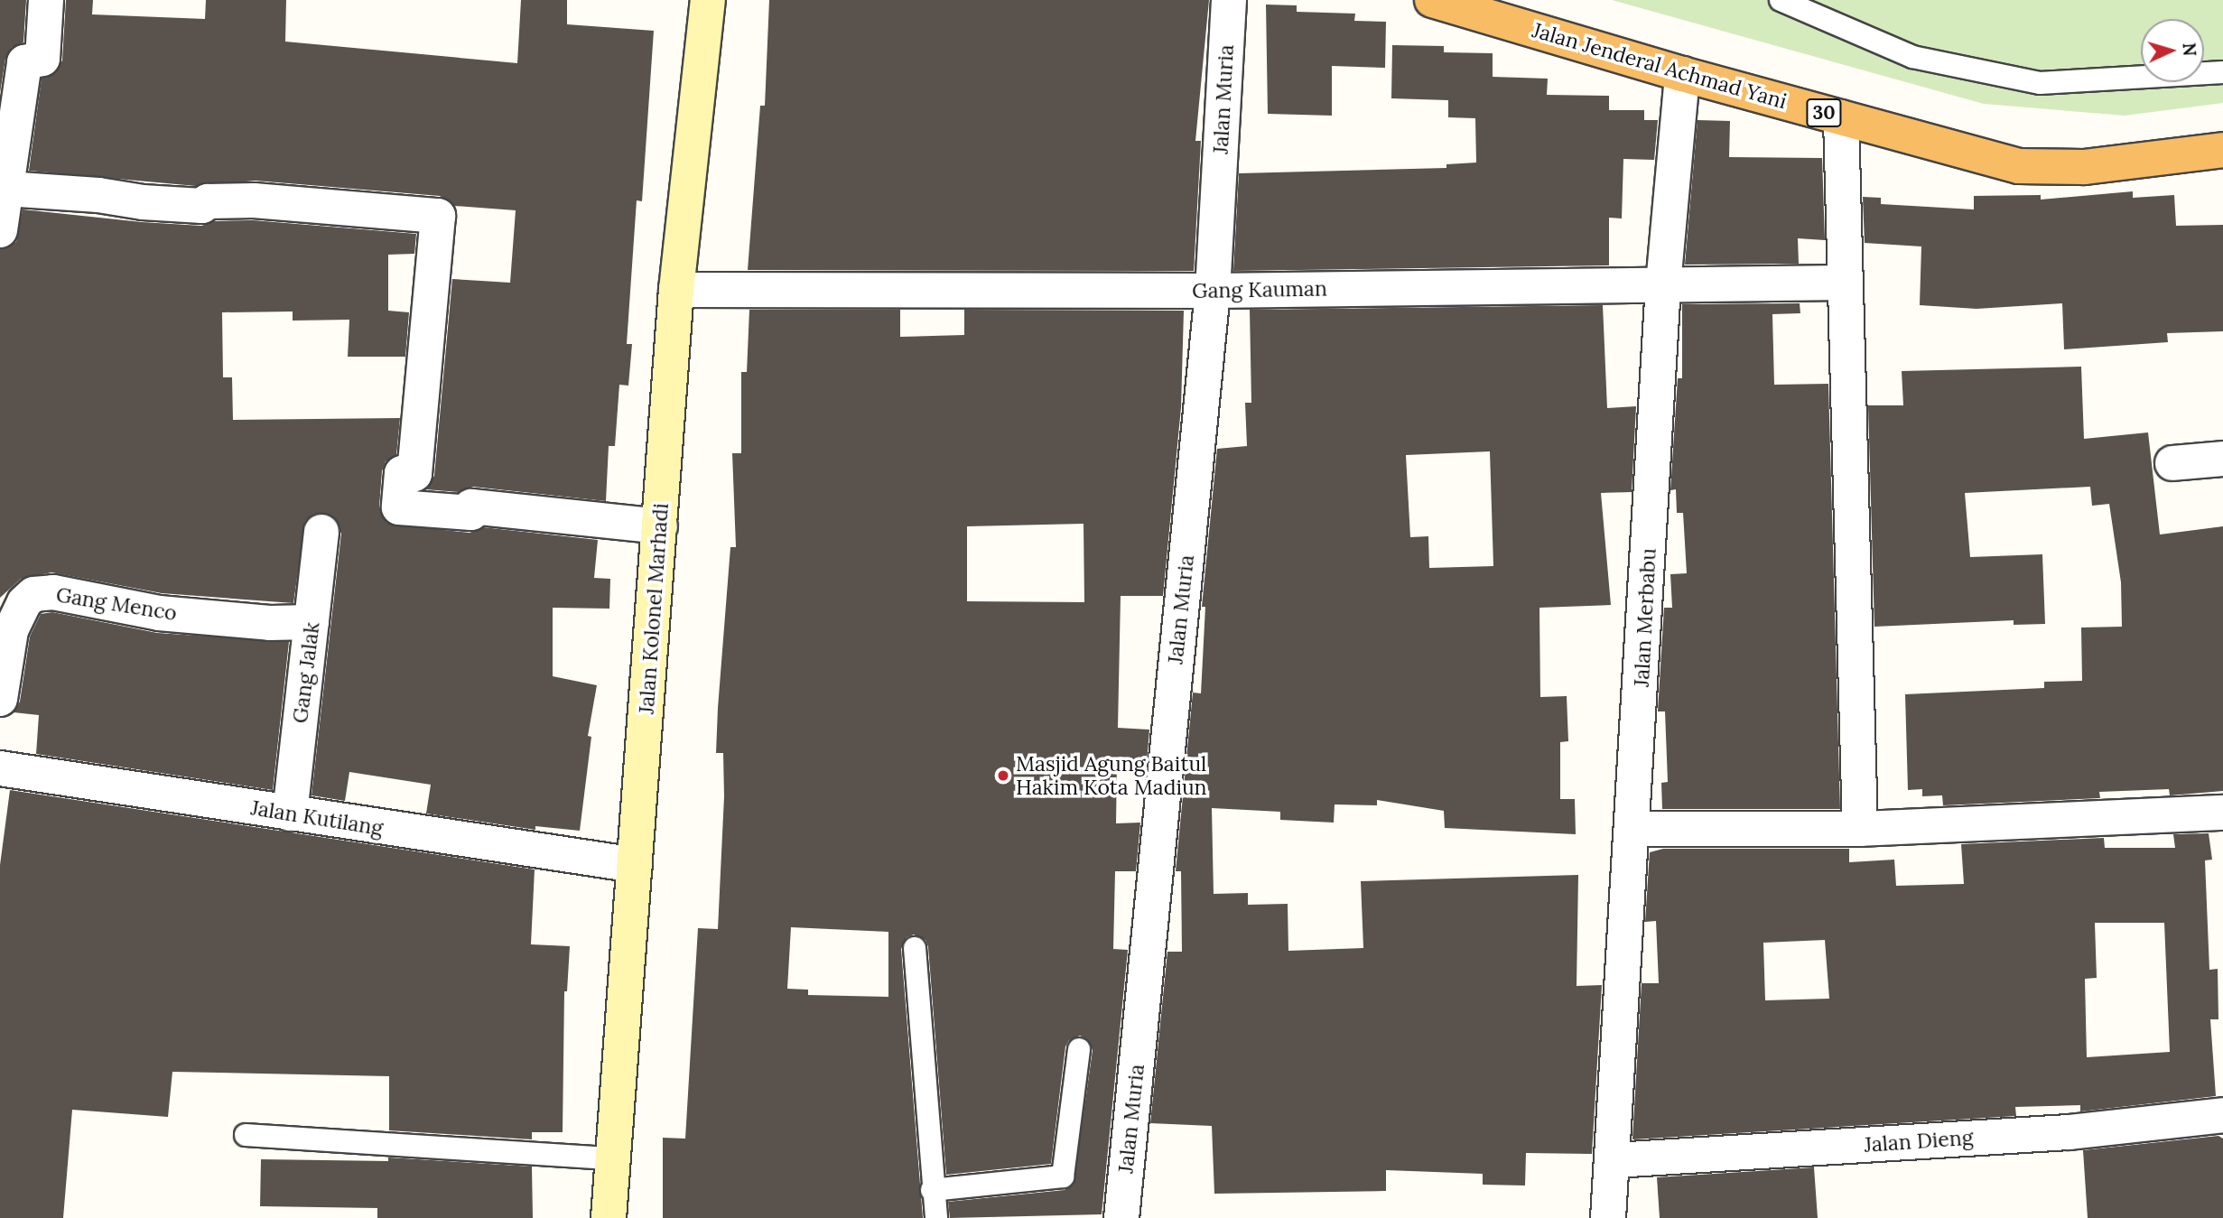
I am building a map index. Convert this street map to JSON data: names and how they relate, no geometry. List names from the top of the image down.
{
  "streets": {
    "highway": ["Jalan Jenderal Achmad Yani", "30"],
    "main road": ["Jalan Kolonel Marhadi"],
    "street": [
      "Jalan Muria",
      "Gang Kauman",
      "Gang Menco",
      "Jalan Merbabu",
      "Gang Jalak",
      "Jalan Kutilang",
      "Jalan Dieng"
    ]
  },
  "crossings": [
    ["Jalan Jenderal Achmad Yani", "Jalan Merbabu"],
    ["Jalan Muria", "Gang Kauman"],
    ["Gang Kauman", "Jalan Kolonel Marhadi"],
    ["Gang Kauman", "Jalan Merbabu"],
    ["Gang Menco", "Gang Jalak"],
    ["Jalan Kolonel Marhadi", "Jalan Kutilang"],
    ["Jalan Merbabu", "Jalan Dieng"],
    ["Gang Jalak", "Jalan Kutilang"]
  ],
  "places": ["Masjid Agung Baitul Hakim Kota Madiun"],
  "north": "right"
}
